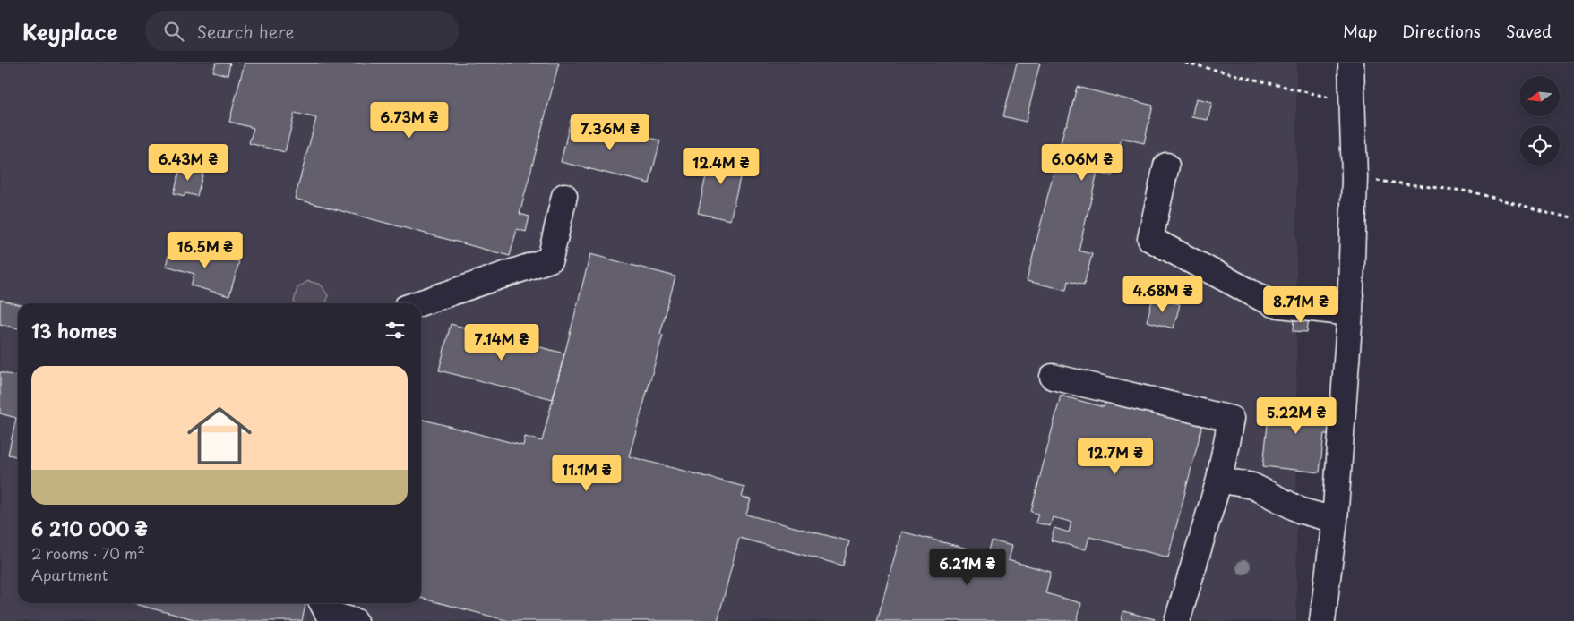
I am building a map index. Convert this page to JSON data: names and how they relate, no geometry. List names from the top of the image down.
{
  "north": "left",
  "page": {
    "header": "Keyplace",
    "search": "Search here",
    "nav": ["Map", "Directions", "Saved"],
    "price": [
      "6.73M ₴",
      "7.36M ₴",
      "6.43M ₴",
      "6.06M ₴",
      "12.4M ₴",
      "16.5M ₴",
      "4.68M ₴",
      "8.71M ₴",
      "7.14M ₴",
      "5.22M ₴",
      "12.7M ₴",
      "11.1M ₴",
      "6.21M ₴"
    ],
    "heading": "13 homes",
    "list": [
      {
        "name": "6 210 000 ₴",
        "note": "2 rooms · 70 m² · Apartment"
      }
    ]
  }
}
